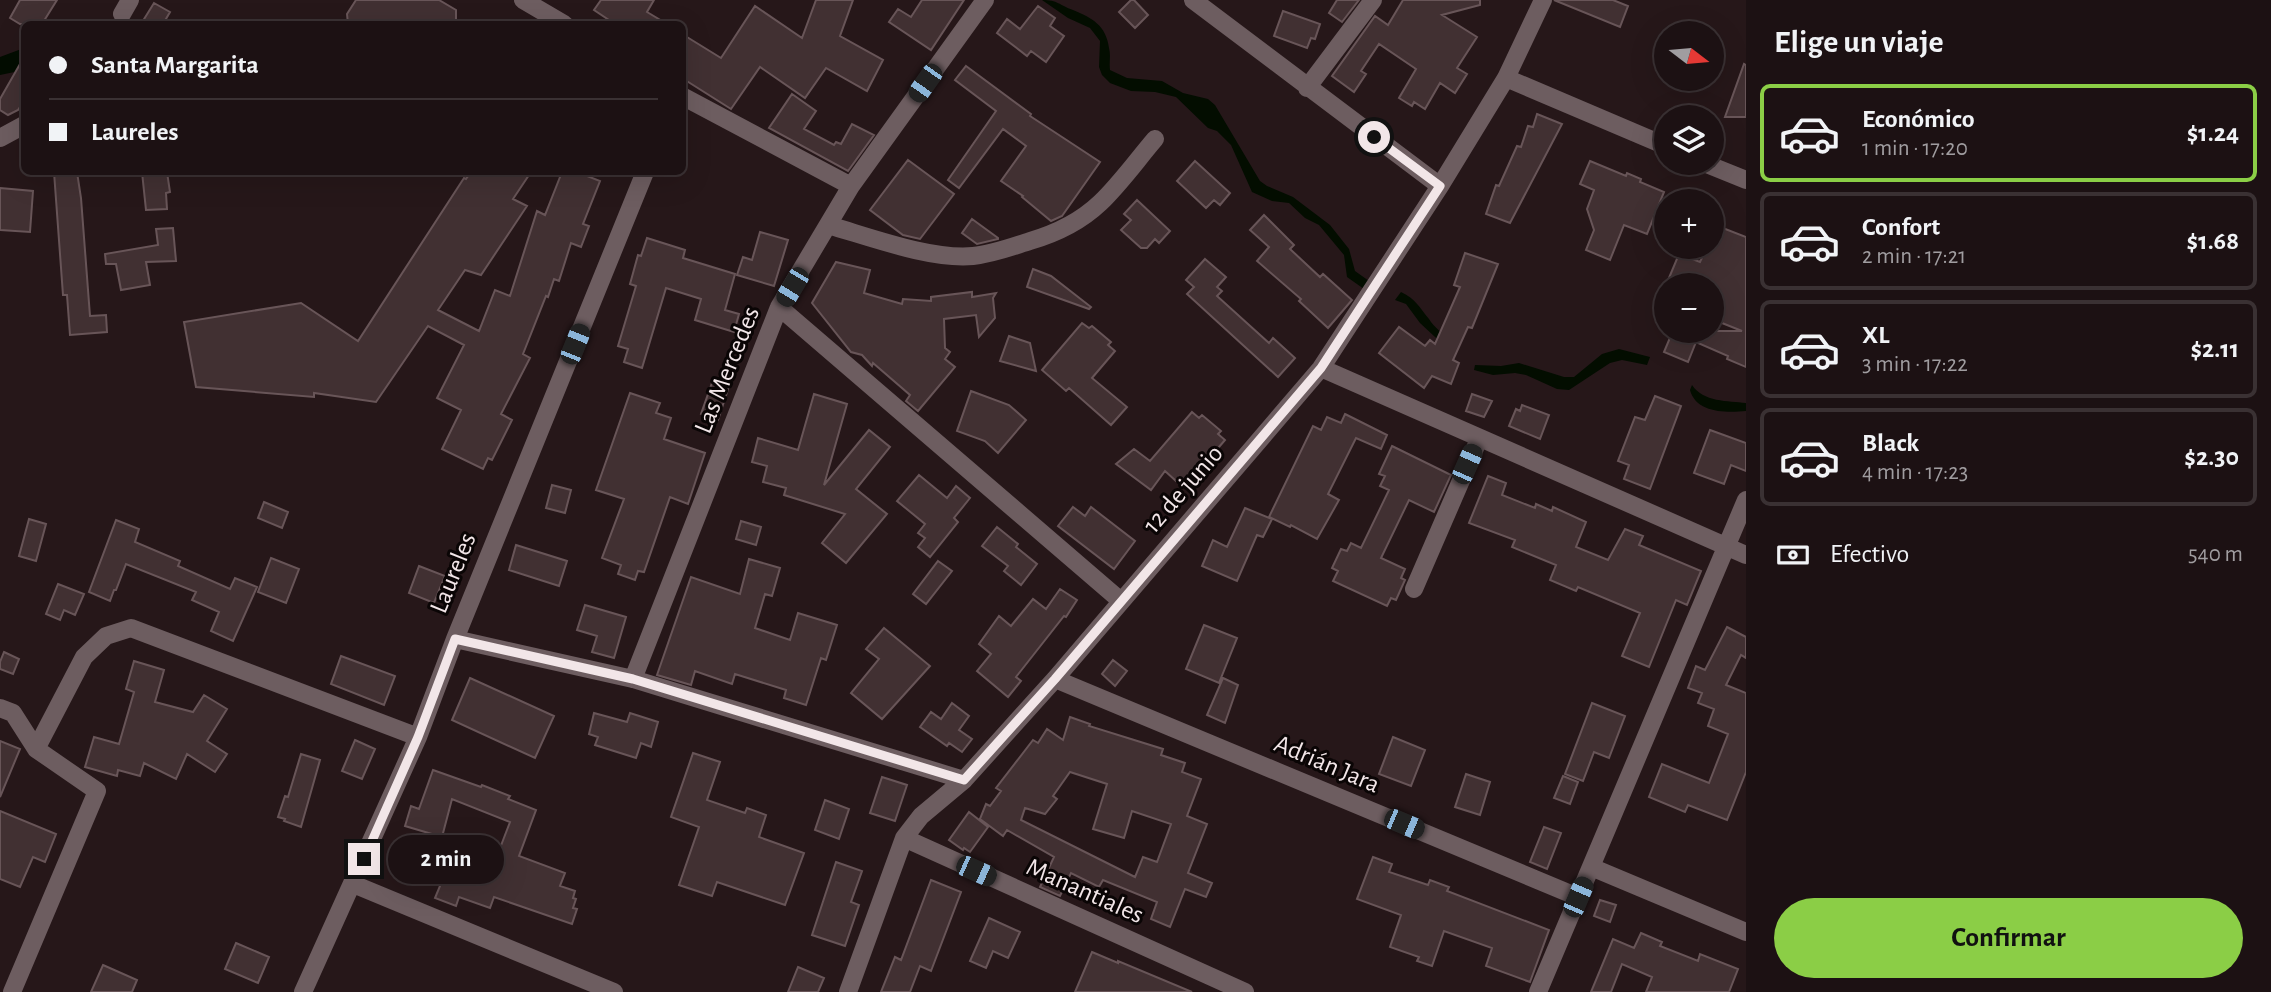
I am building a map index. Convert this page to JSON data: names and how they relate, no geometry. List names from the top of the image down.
{
  "streets": {
    "street": [
      "Las Mercedes",
      "12 de junio",
      "Laureles",
      "Adrián Jara",
      "Manantiales"
    ]
  },
  "crossings": [
    ["12 de junio", "Adrián Jara"],
    ["12 de junio", "Manantiales"]
  ],
  "north": "right",
  "page": {
    "heading": "Elige un viaje",
    "map_buttons": ["+", "−"],
    "banner": ["Santa Margarita", "Laureles"],
    "list": [
      {
        "name": "Económico",
        "note": "1 min · 17:20",
        "value": "$1.24"
      },
      {
        "name": "Confort",
        "note": "2 min · 17:21",
        "value": "$1.68"
      },
      {
        "name": "XL",
        "note": "3 min · 17:22",
        "value": "$2.11"
      },
      {
        "name": "Black",
        "note": "4 min · 17:23",
        "value": "$2.30"
      }
    ],
    "pay": ["Efectivo", "540 m"],
    "bubble": "2 min",
    "buttons": "Confirmar"
  }
}
